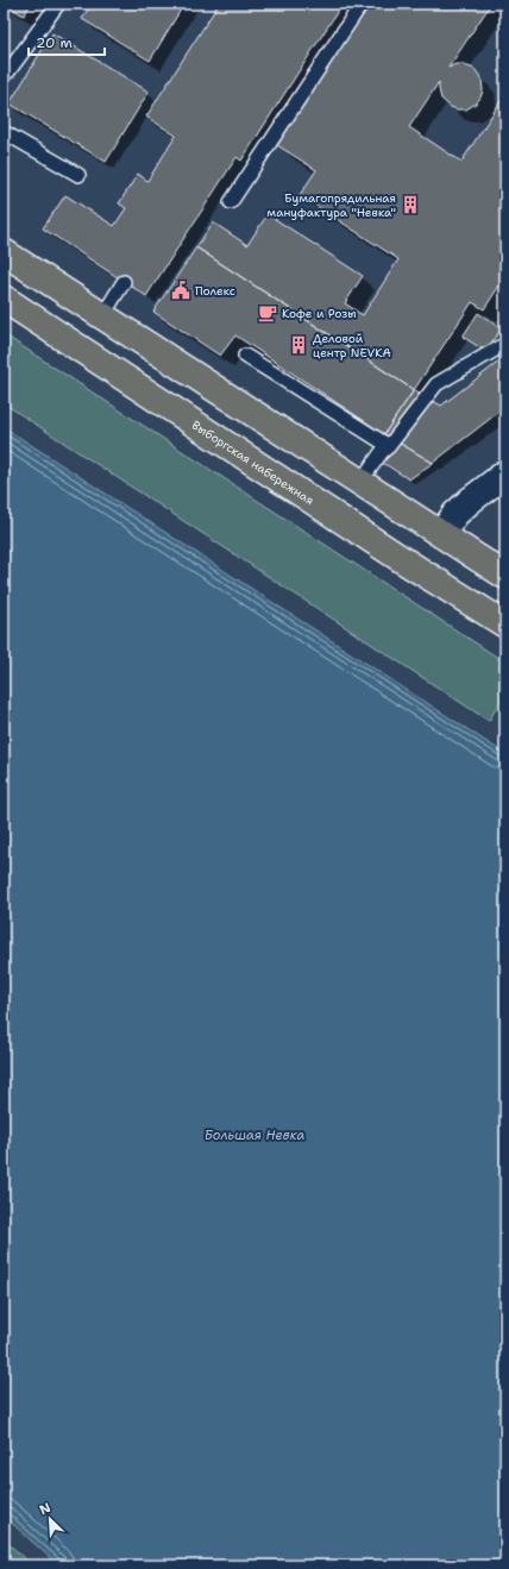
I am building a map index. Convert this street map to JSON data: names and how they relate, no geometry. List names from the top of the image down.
{
  "streets": {
    "main road": ["Выборгская набережная"]
  },
  "water": ["Большая Невка"],
  "places": {
    "building": ["Бумагопрядильная мануфактура \"Невка\"", "Деловой центр NEVKA"],
    "public building": ["Полекс"],
    "cafe": ["Кофе и Розы"]
  },
  "scale_bar": "20 m",
  "north": "top left"
}
